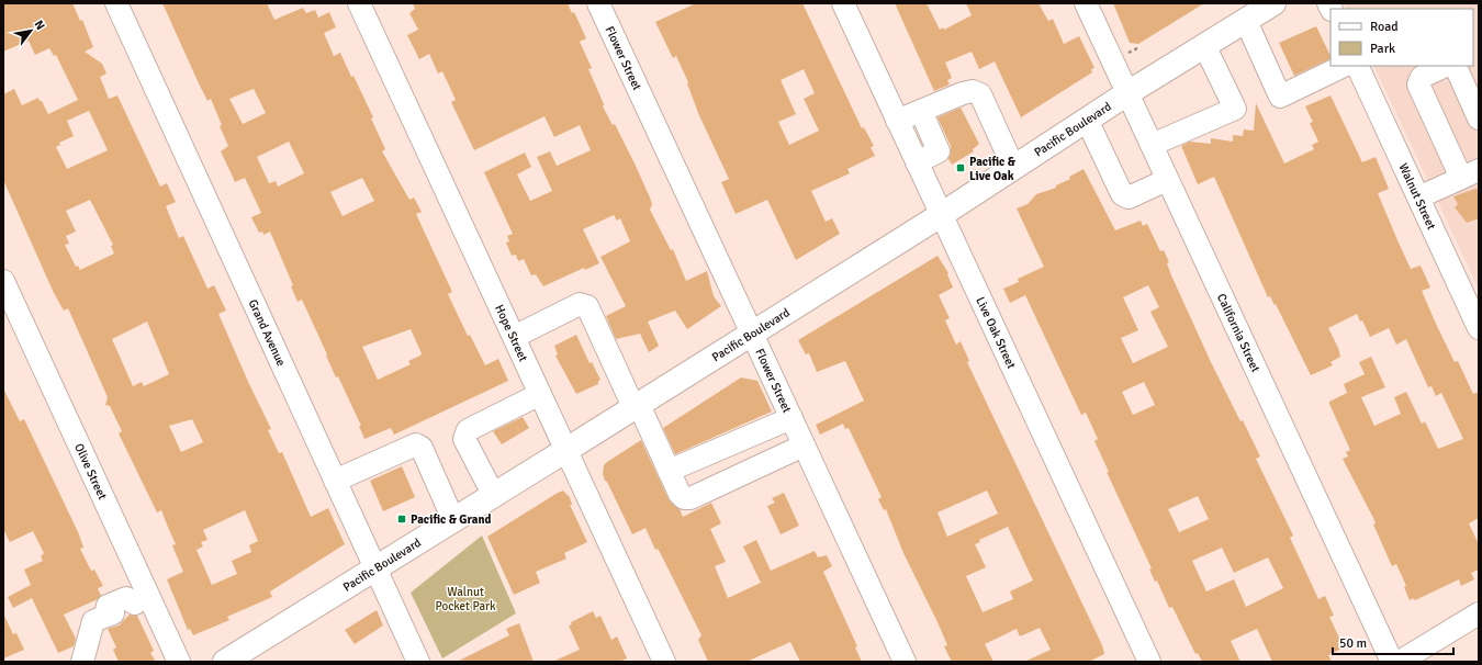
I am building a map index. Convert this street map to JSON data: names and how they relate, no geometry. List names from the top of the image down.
{
  "streets": {
    "main road": ["Pacific Boulevard"],
    "street": [
      "Flower Street",
      "Walnut Street",
      "Grand Avenue",
      "Hope Street",
      "Live Oak Street",
      "California Street",
      "Olive Street"
    ]
  },
  "crossings": [
    ["Flower Street", "Pacific Boulevard"],
    ["Pacific Boulevard", "Grand Avenue"],
    ["Pacific Boulevard", "Hope Street"],
    ["Pacific Boulevard", "Live Oak Street"],
    ["Pacific Boulevard", "California Street"]
  ],
  "parks": ["Walnut Pocket Park"],
  "places": {
    "transit": ["Pacific & Live Oak", "Pacific & Grand"]
  },
  "legend": ["Road", "Park"],
  "scale_bar": "50 m",
  "north": "top right"
}
